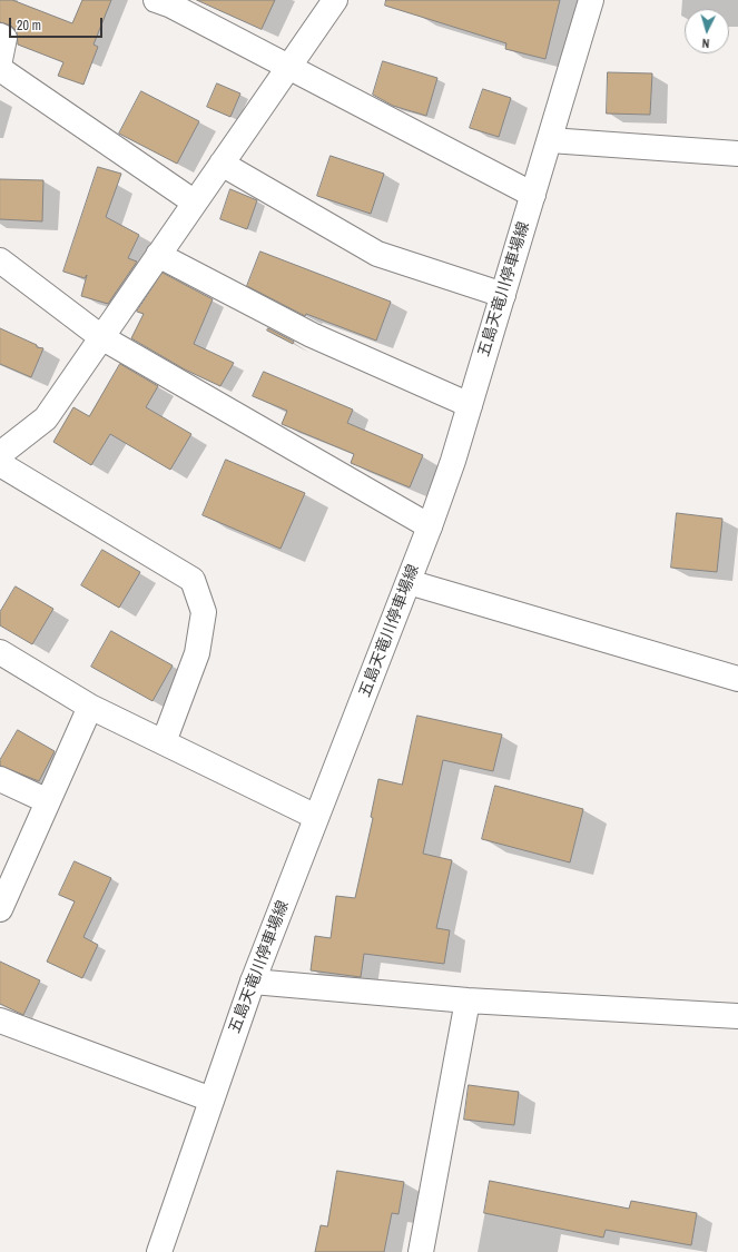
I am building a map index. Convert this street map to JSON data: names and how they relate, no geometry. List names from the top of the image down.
{
  "streets": {
    "street": ["五島天竜川停車場線"]
  },
  "scale_bar": "20 m",
  "north": "bottom"
}
